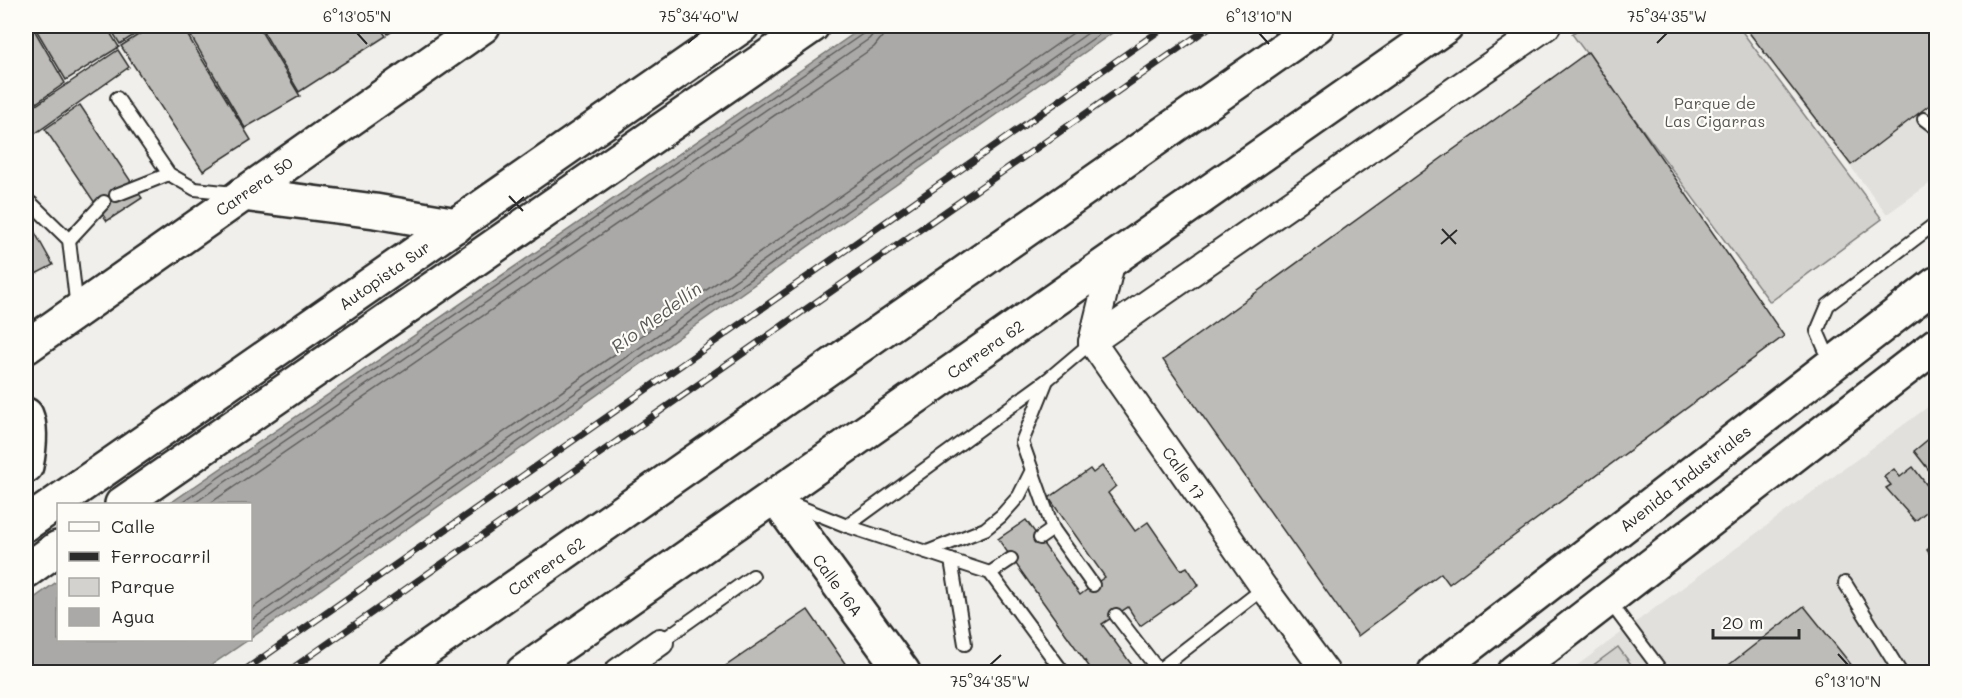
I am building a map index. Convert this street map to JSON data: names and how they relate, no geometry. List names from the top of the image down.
{
  "streets": {
    "main road": [
      "Carrera 50",
      "Autopista Sur",
      "Carrera 62",
      "Avenida Industriales",
      "Calle 16A"
    ],
    "street": ["Calle 17"]
  },
  "crossings": [
    ["Carrera 62", "Calle 16A"]
  ],
  "water": ["Río Medellín"],
  "parks": ["Parque de Las Cigarras"],
  "legend": [
    "Calle",
    "Ferrocarril",
    "Parque",
    "Agua"
  ],
  "scale_bar": "20 m",
  "coordinates": [
    "6°13'05\"N",
    "75°34'40\"W",
    "6°13'10\"N",
    "75°34'35\"W"
  ]
}
